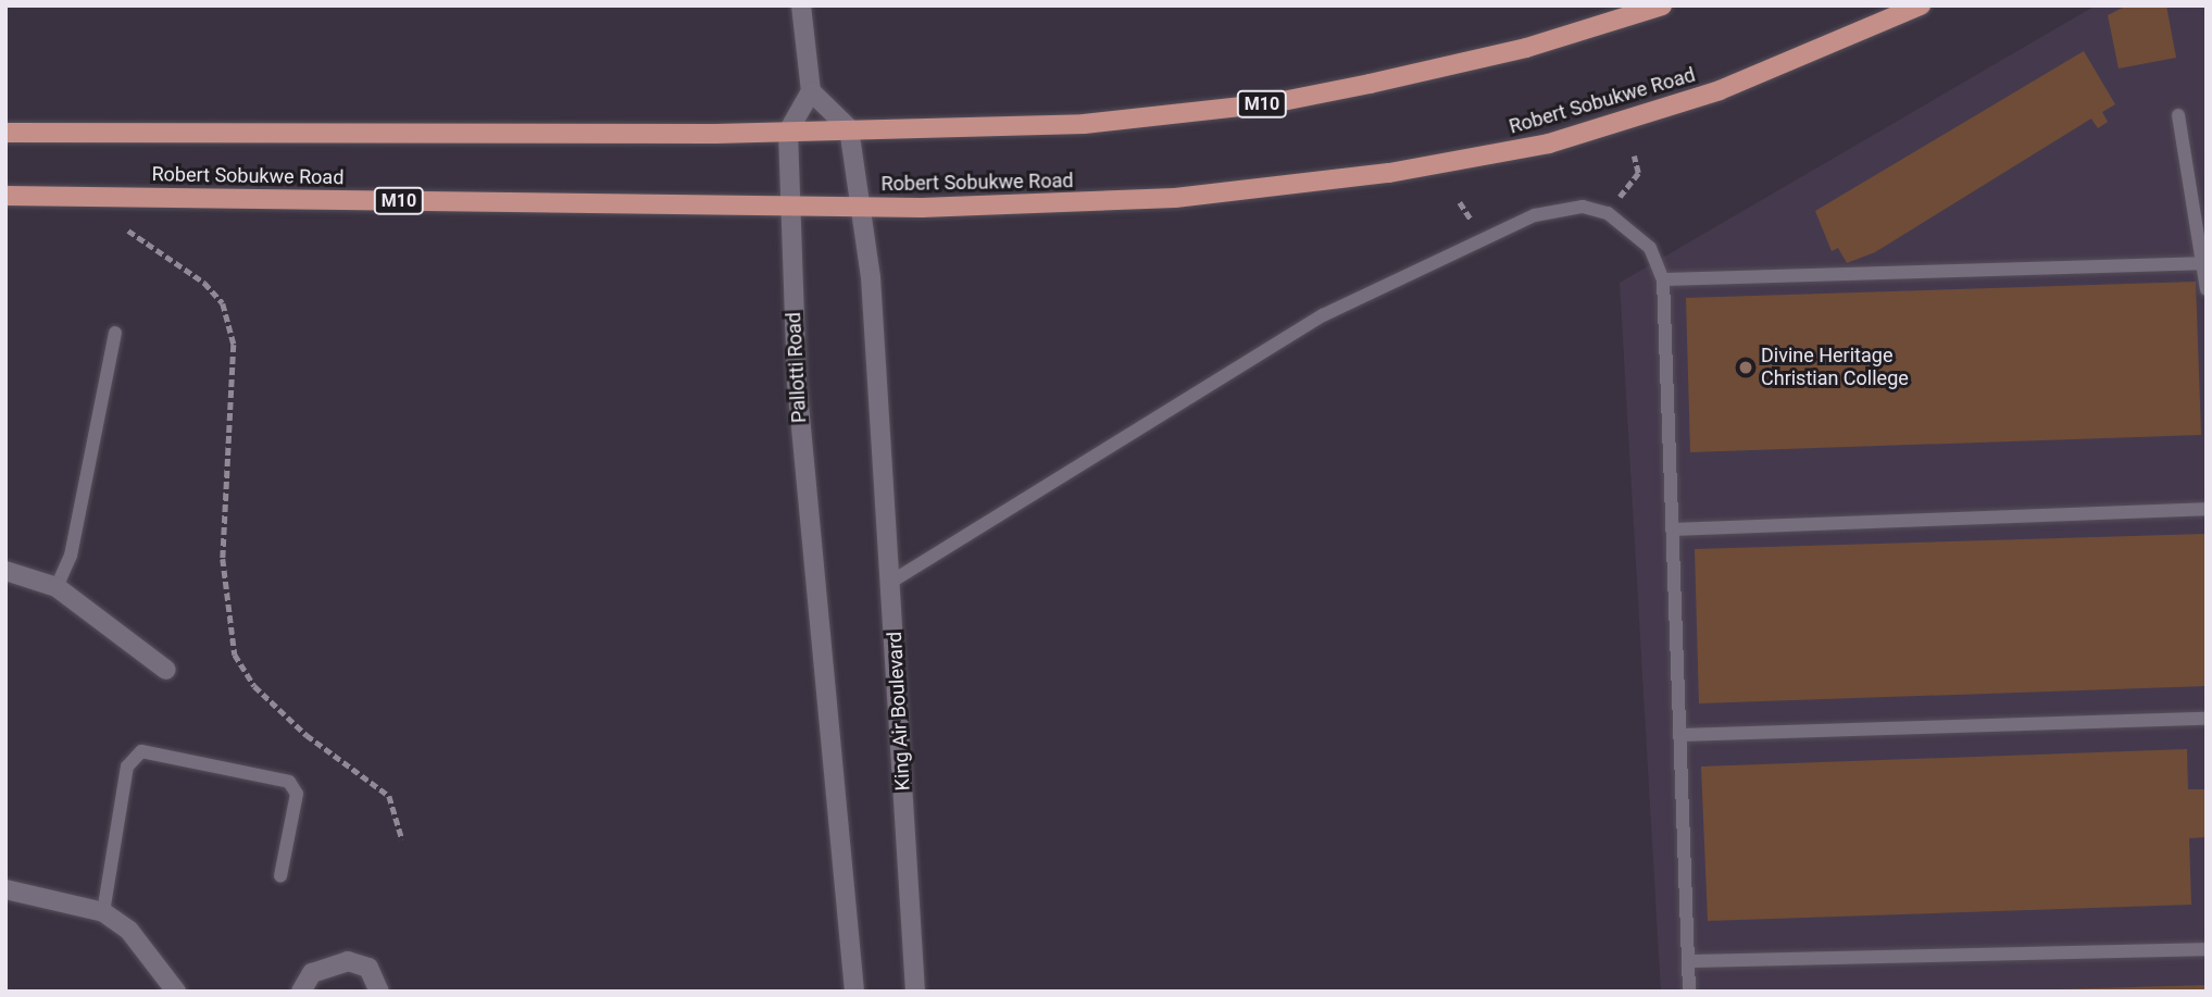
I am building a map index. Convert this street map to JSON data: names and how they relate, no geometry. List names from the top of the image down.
{
  "streets": {
    "main road": ["Robert Sobukwe Road", "M10"],
    "street": ["Pallotti Road", "King Air Boulevard"]
  },
  "crossings": [
    ["Robert Sobukwe Road", "Pallotti Road"],
    ["Robert Sobukwe Road", "King Air Boulevard"],
    ["M10", "Pallotti Road"]
  ],
  "places": ["Divine Heritage Christian College"]
}
